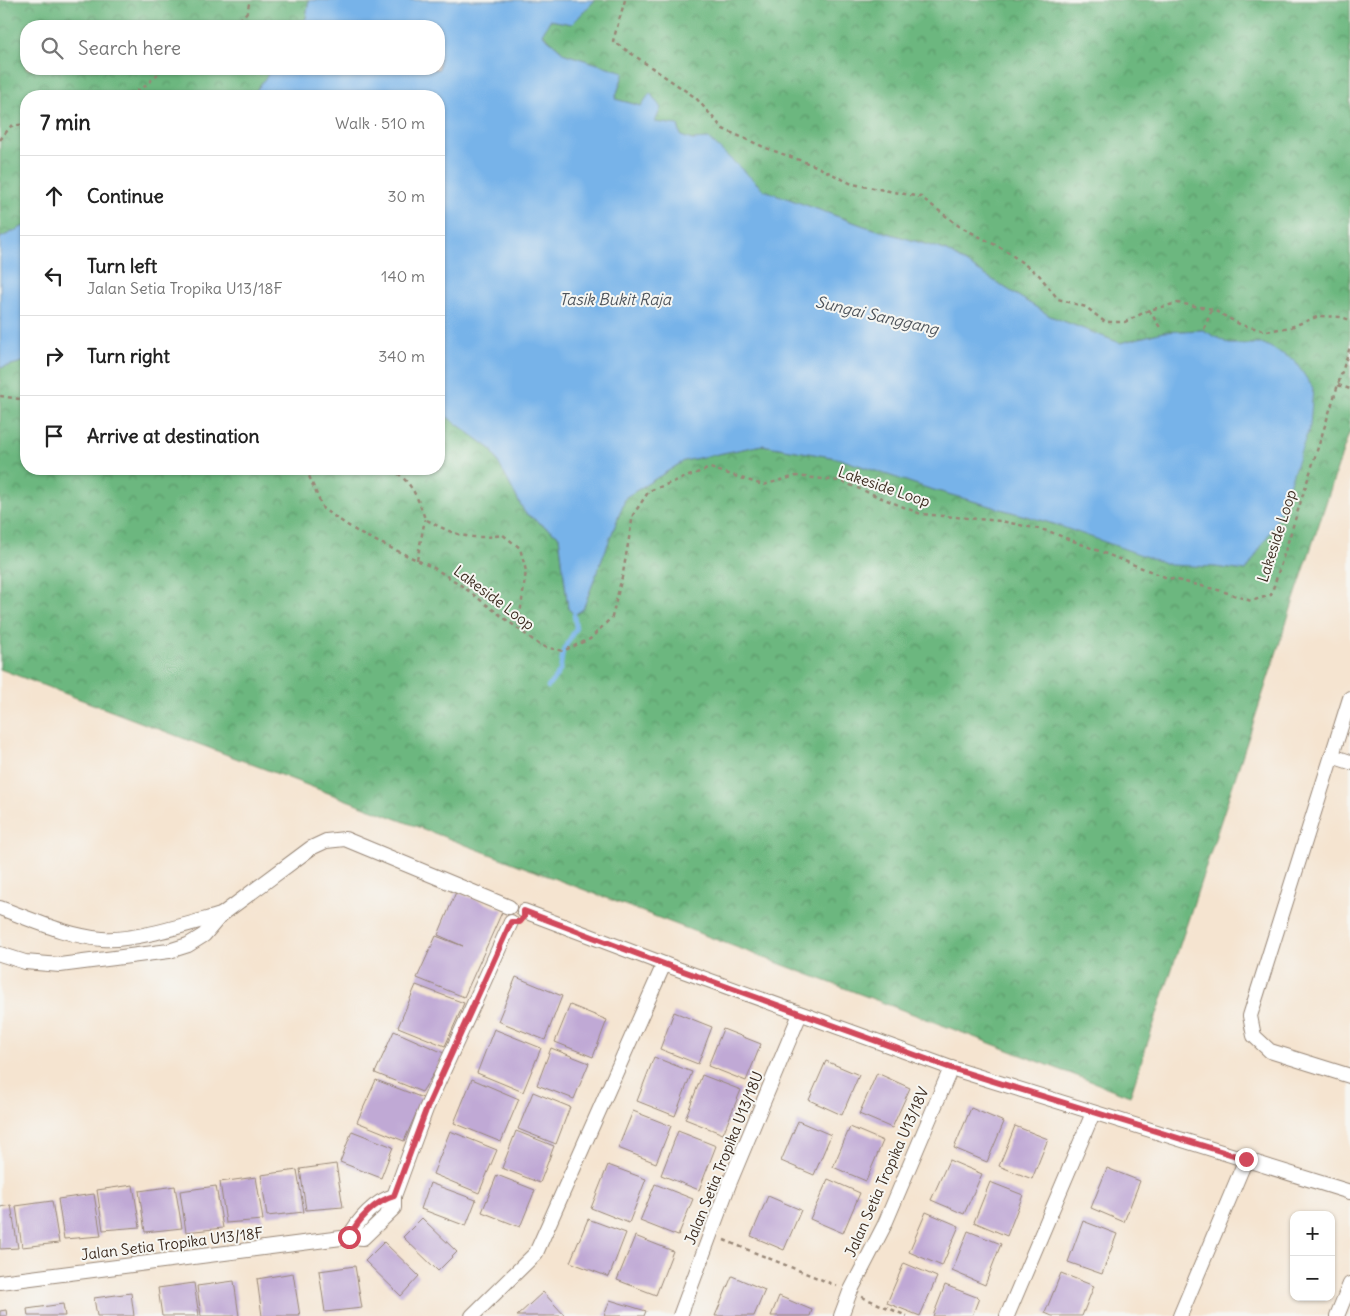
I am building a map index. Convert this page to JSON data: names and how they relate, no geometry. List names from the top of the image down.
{
  "streets": {
    "street": ["Jalan Setia Tropika U13/18U", "Jalan Setia Tropika U13/18V", "Jalan Setia Tropika U13/18F"],
    "path": ["Lakeside Loop"]
  },
  "water": ["Tasik Bukit Raja", "Sungai Sanggang"],
  "page": {
    "search": "Search here",
    "heading": ["7 min", "Walk · 510 m"],
    "list": [
      ["Continue", "30 m"],
      ["Turn left", "Jalan Setia Tropika U13/18F", "140 m"],
      ["Turn right", "340 m"],
      "Arrive at destination"
    ],
    "map_buttons": ["+", "−"]
  }
}
